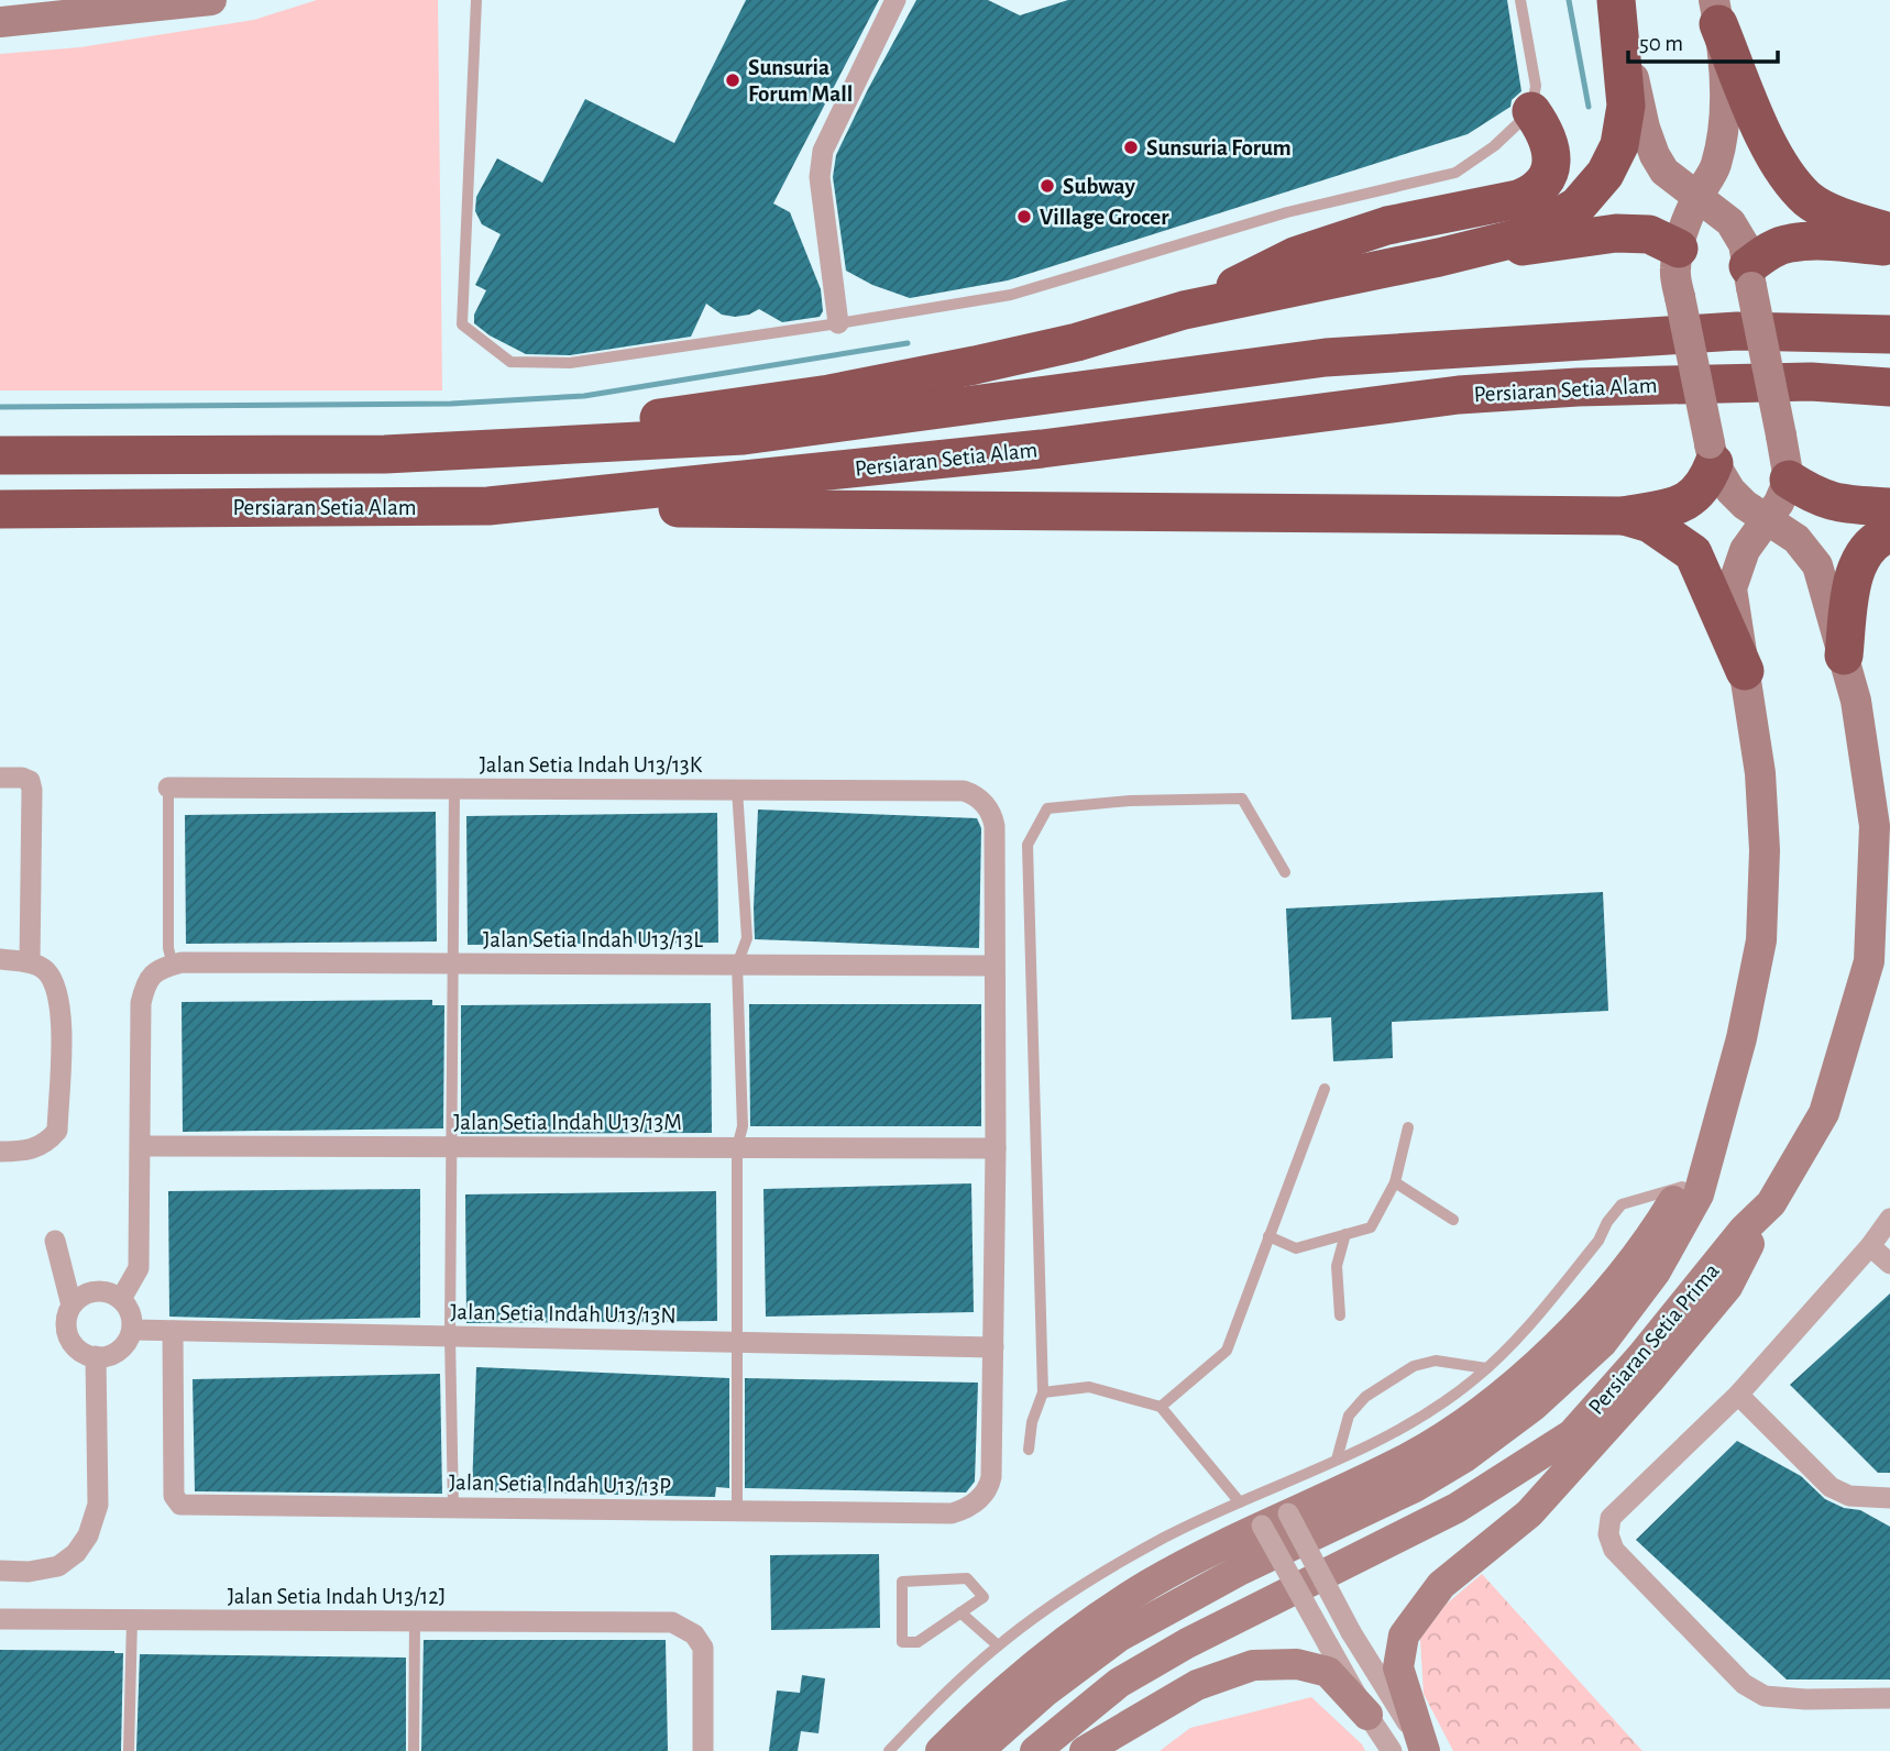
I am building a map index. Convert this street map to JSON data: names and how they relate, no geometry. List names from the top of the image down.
{
  "streets": {
    "highway": ["Persiaran Setia Alam"],
    "street": [
      "Jalan Setia Indah U13/13K",
      "Jalan Setia Indah U13/13L",
      "Jalan Setia Indah U13/13M",
      "Jalan Setia Indah U13/13N",
      "Persiaran Setia Prima",
      "Jalan Setia Indah U13/13P",
      "Jalan Setia Indah U13/12J"
    ]
  },
  "crossings": [
    ["Jalan Setia Indah U13/13K", "Jalan Setia Indah U13/13L"],
    ["Jalan Setia Indah U13/13N", "Jalan Setia Indah U13/13P"]
  ],
  "places": [
    "Sunsuria Forum Mall",
    "Sunsuria Forum",
    "Subway",
    "Village Grocer"
  ],
  "scale_bar": "50 m"
}
